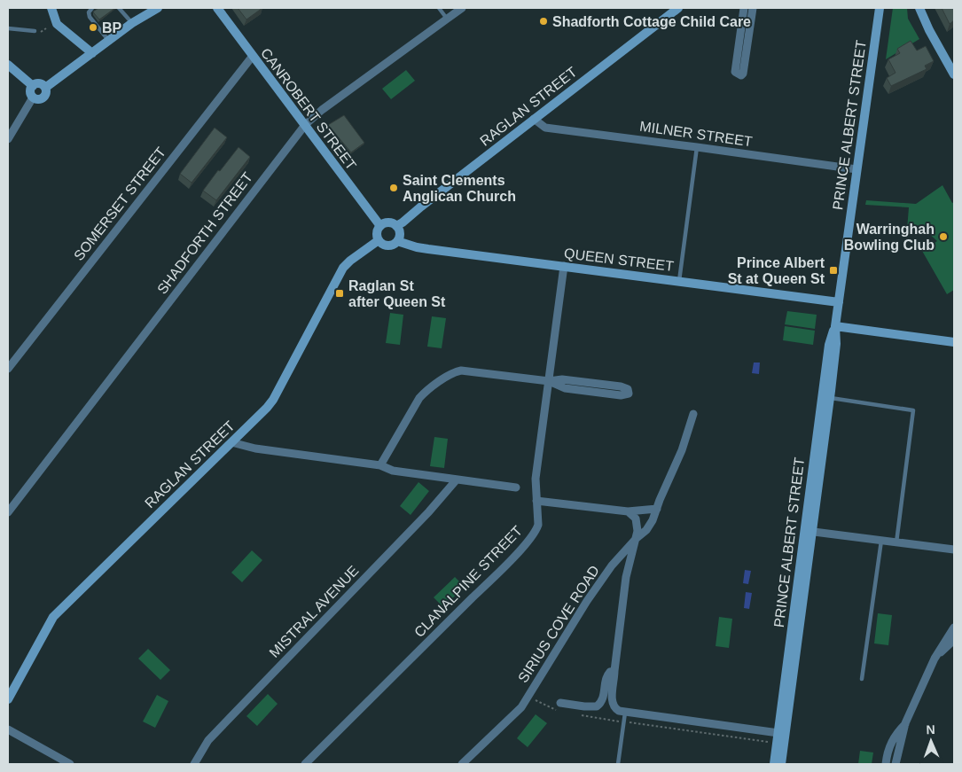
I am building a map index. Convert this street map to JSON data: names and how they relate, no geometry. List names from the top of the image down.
{
  "streets": {
    "street": [
      "RAGLAN STREET",
      "CANROBERT STREET",
      "PRINCE ALBERT STREET",
      "MILNER STREET",
      "SOMERSET STREET",
      "SHADFORTH STREET",
      "QUEEN STREET",
      "CLANALPINE STREET",
      "MISTRAL AVENUE",
      "SIRIUS COVE ROAD"
    ]
  },
  "crossings": [
    ["RAGLAN STREET", "CANROBERT STREET"],
    ["RAGLAN STREET", "MILNER STREET"],
    ["RAGLAN STREET", "QUEEN STREET"],
    ["CANROBERT STREET", "SOMERSET STREET"],
    ["CANROBERT STREET", "SHADFORTH STREET"],
    ["CANROBERT STREET", "QUEEN STREET"],
    ["PRINCE ALBERT STREET", "MILNER STREET"],
    ["PRINCE ALBERT STREET", "QUEEN STREET"],
    ["QUEEN STREET", "CLANALPINE STREET"]
  ],
  "places": {
    "other": [
      "Shadforth Cottage Child Care",
      "BP",
      "Saint Clements Anglican Church",
      "Warringhah Bowling Club"
    ],
    "transit": ["Prince Albert St at Queen St", "Raglan St after Queen St"]
  },
  "north": "top"
}
